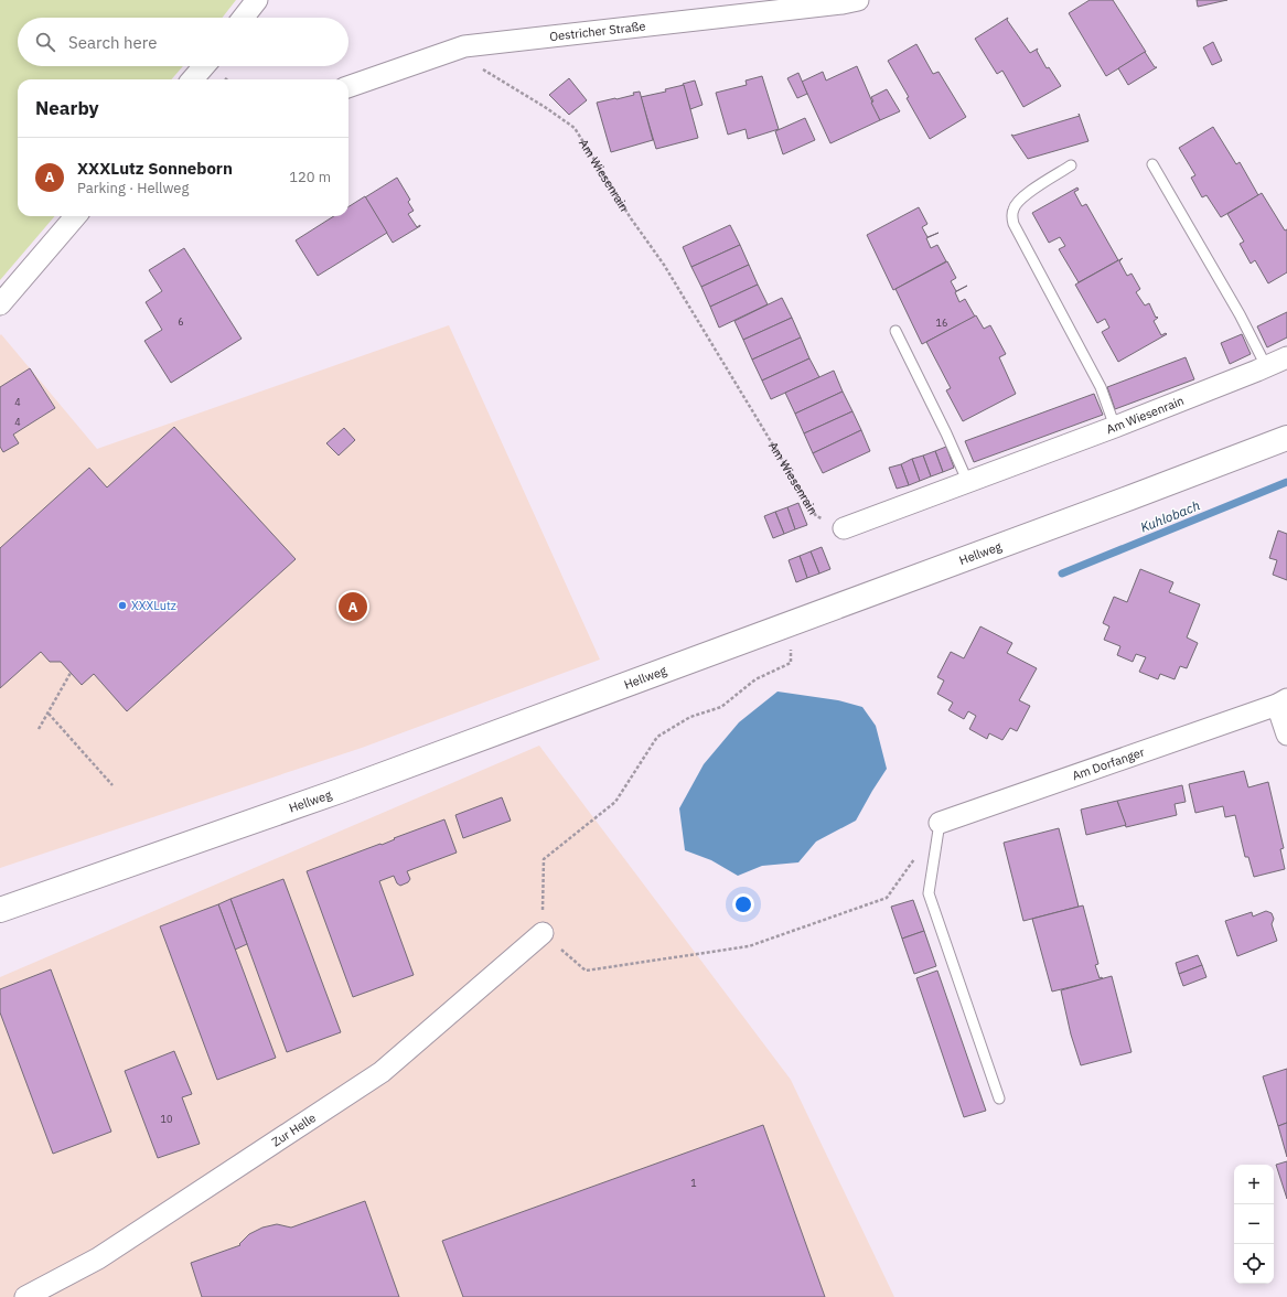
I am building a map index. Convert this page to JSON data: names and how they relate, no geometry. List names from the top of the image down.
{
  "streets": {
    "street": [
      "Oestricher Straße",
      "Am Wiesenrain",
      "Hellweg",
      "Am Dorfanger",
      "Zur Helle"
    ]
  },
  "crossings": [
    ["Oestricher Straße", "Am Wiesenrain"]
  ],
  "water": ["Kuhlobach"],
  "places": ["XXXLutz"],
  "house_numbers": [
    "6",
    "16",
    "4",
    "4",
    "10",
    "1"
  ],
  "page": {
    "search": "Search here",
    "heading": "Nearby",
    "list": [
      {
        "mark": "A",
        "name": "XXXLutz Sonneborn",
        "note": "Parking · Hellweg",
        "value": "120 m"
      }
    ],
    "pins": "A",
    "map_buttons": ["+", "−"]
  }
}
